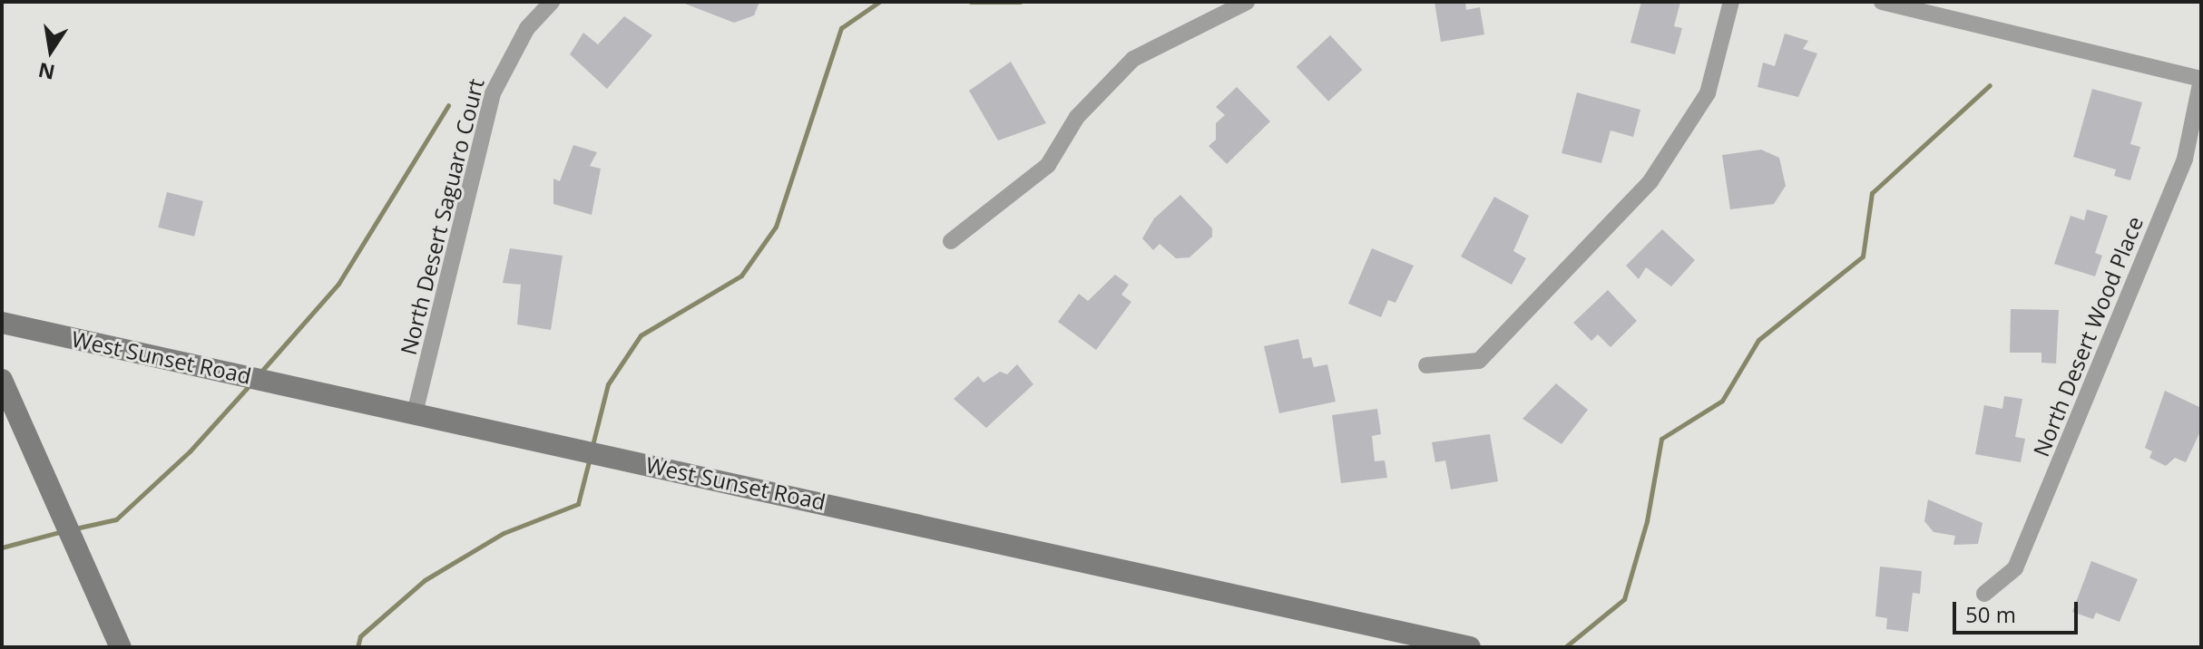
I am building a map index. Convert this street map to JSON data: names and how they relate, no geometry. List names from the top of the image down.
{
  "streets": {
    "street": ["North Desert Saguaro Court", "North Desert Wood Place", "West Sunset Road"]
  },
  "crossings": [
    ["North Desert Saguaro Court", "West Sunset Road"]
  ],
  "scale_bar": "50 m",
  "north": "bottom"
}
